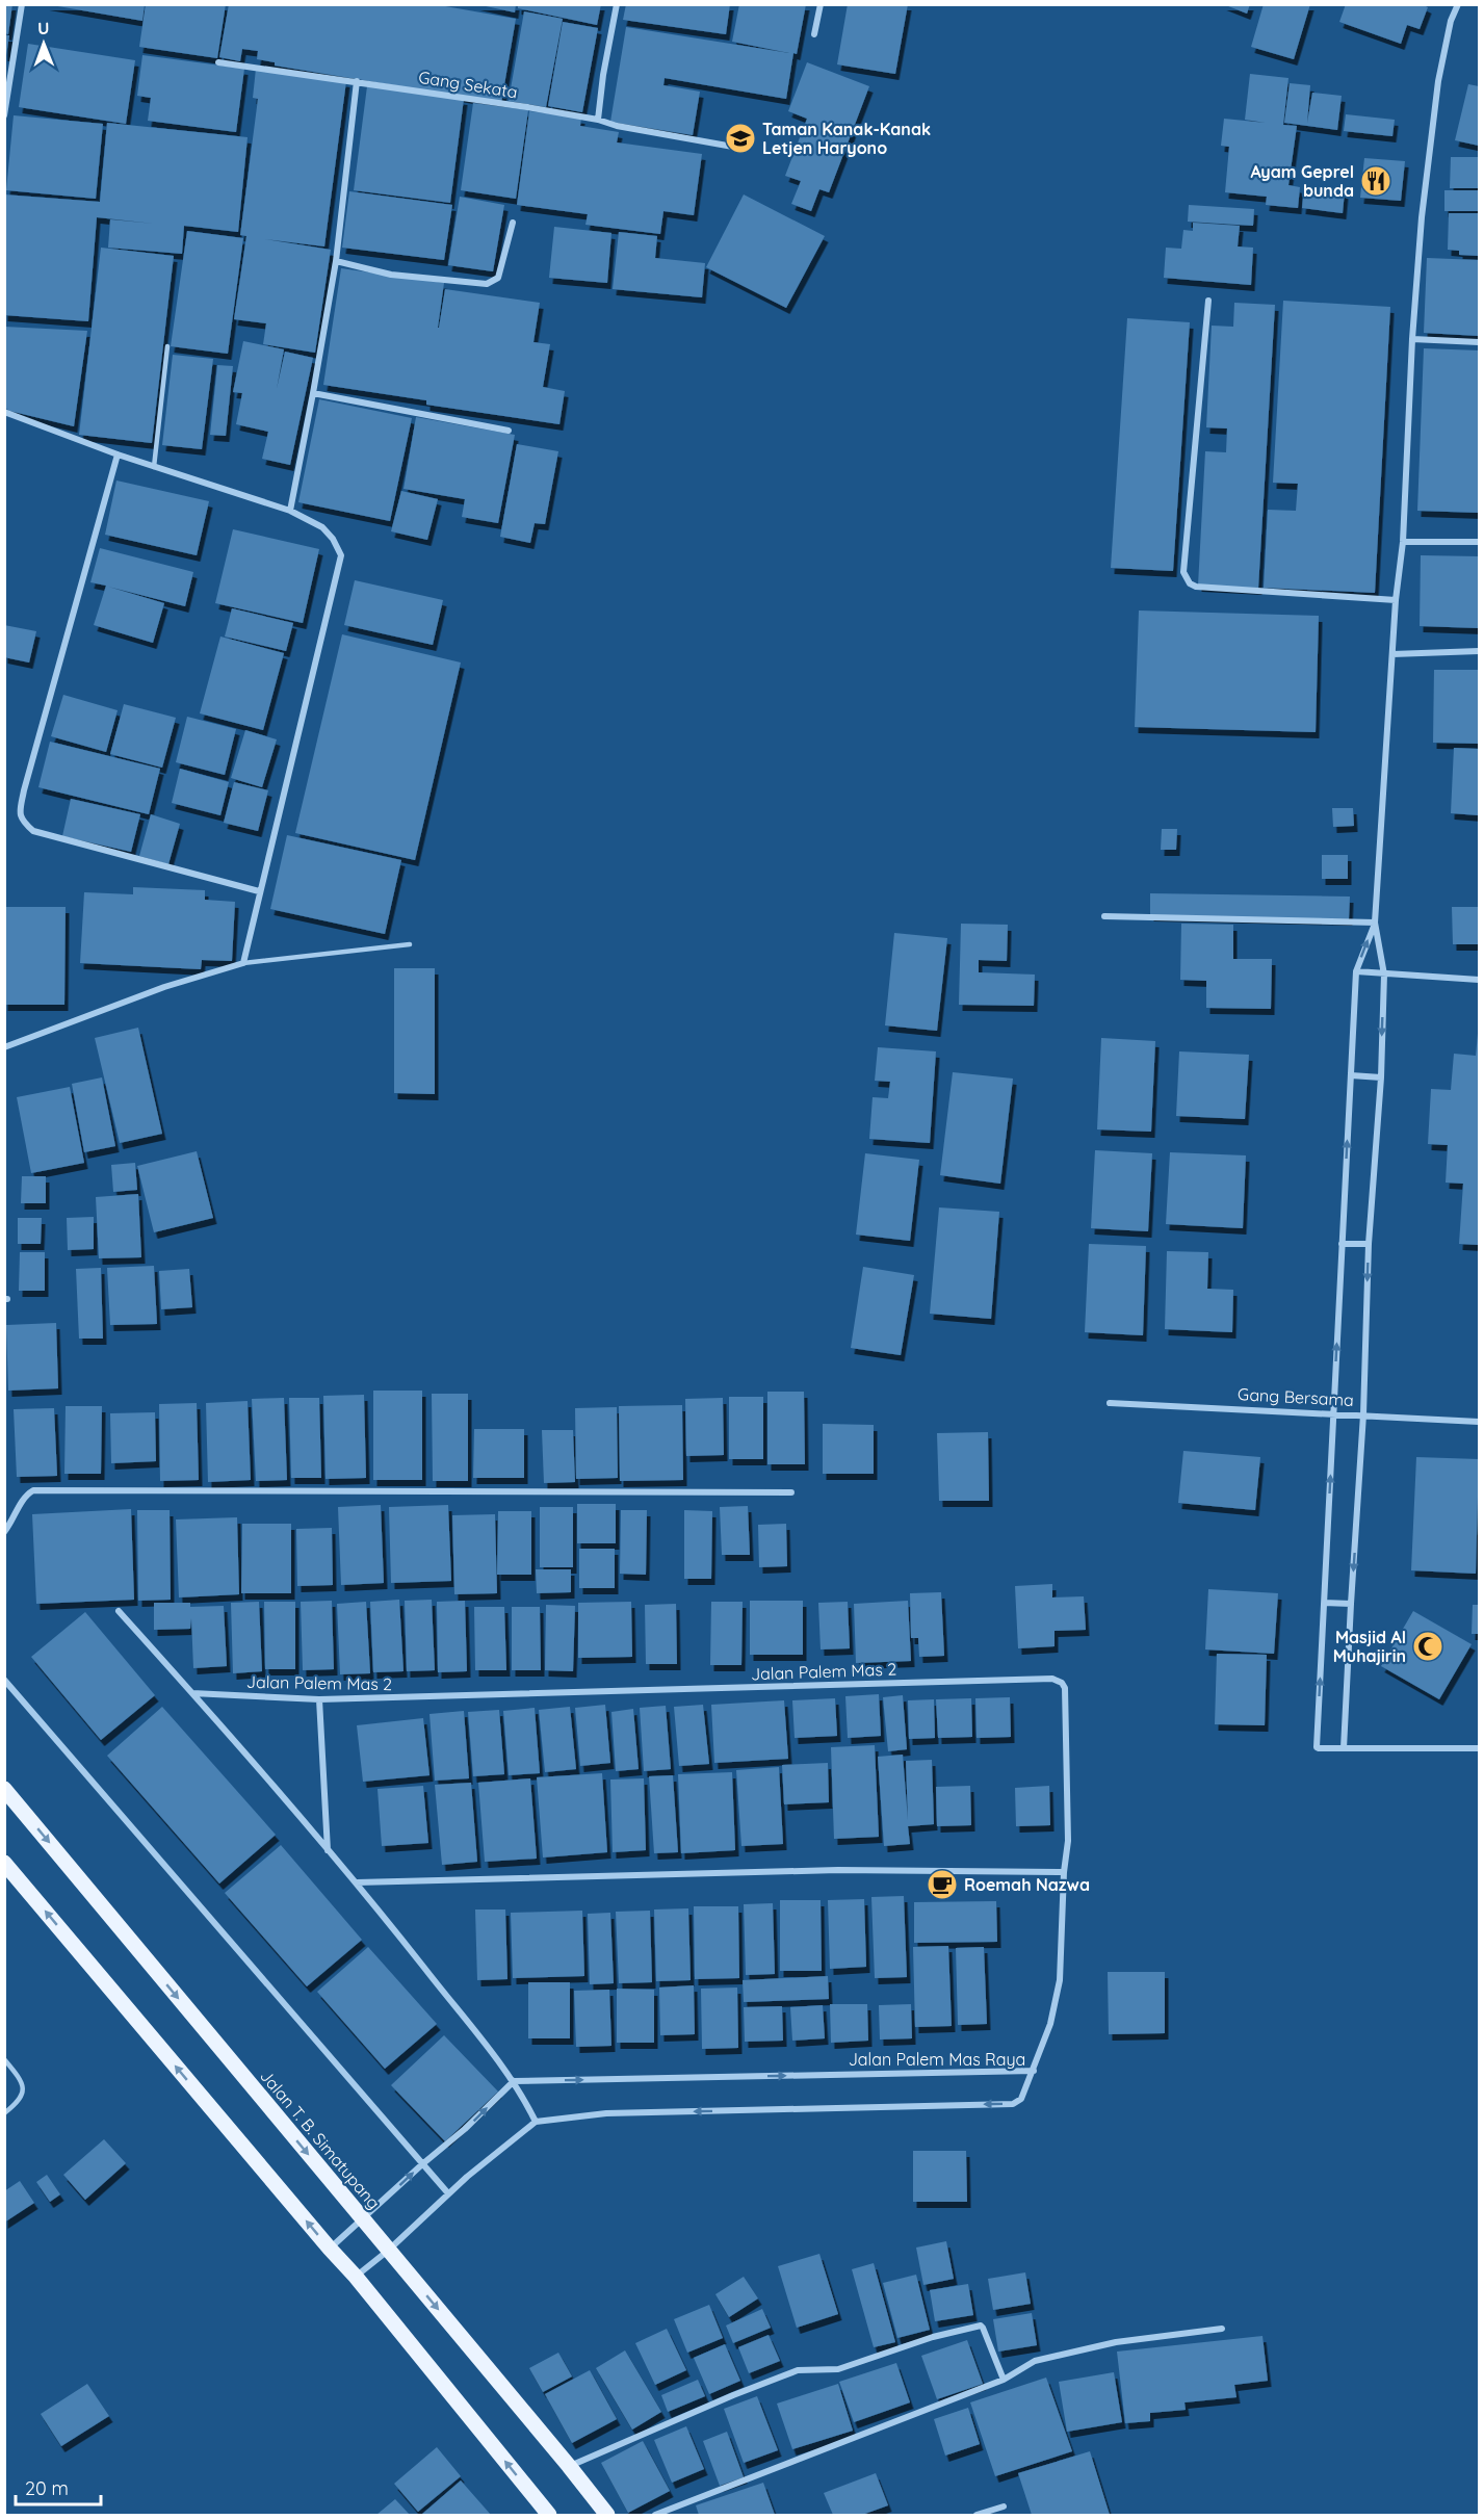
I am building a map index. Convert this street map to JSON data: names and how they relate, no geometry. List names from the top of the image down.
{
  "streets": {
    "main road": ["Jalan T. B. Simatupang"],
    "street": [
      "Gang Sekata",
      "Gang Bersama",
      "Jalan Palem Mas 2",
      "Jalan Palem Mas Raya"
    ]
  },
  "crossings": [
    ["Jalan Palem Mas 2", "Jalan Palem Mas Raya"]
  ],
  "places": {
    "school or university": ["Taman Kanak-Kanak Letjen Haryono"],
    "restaurant": ["Ayam Geprel bunda"],
    "mosque": ["Masjid Al Muhajirin"],
    "cafe": ["Roemah Nazwa"]
  },
  "scale_bar": "20 m",
  "north": "top"
}
